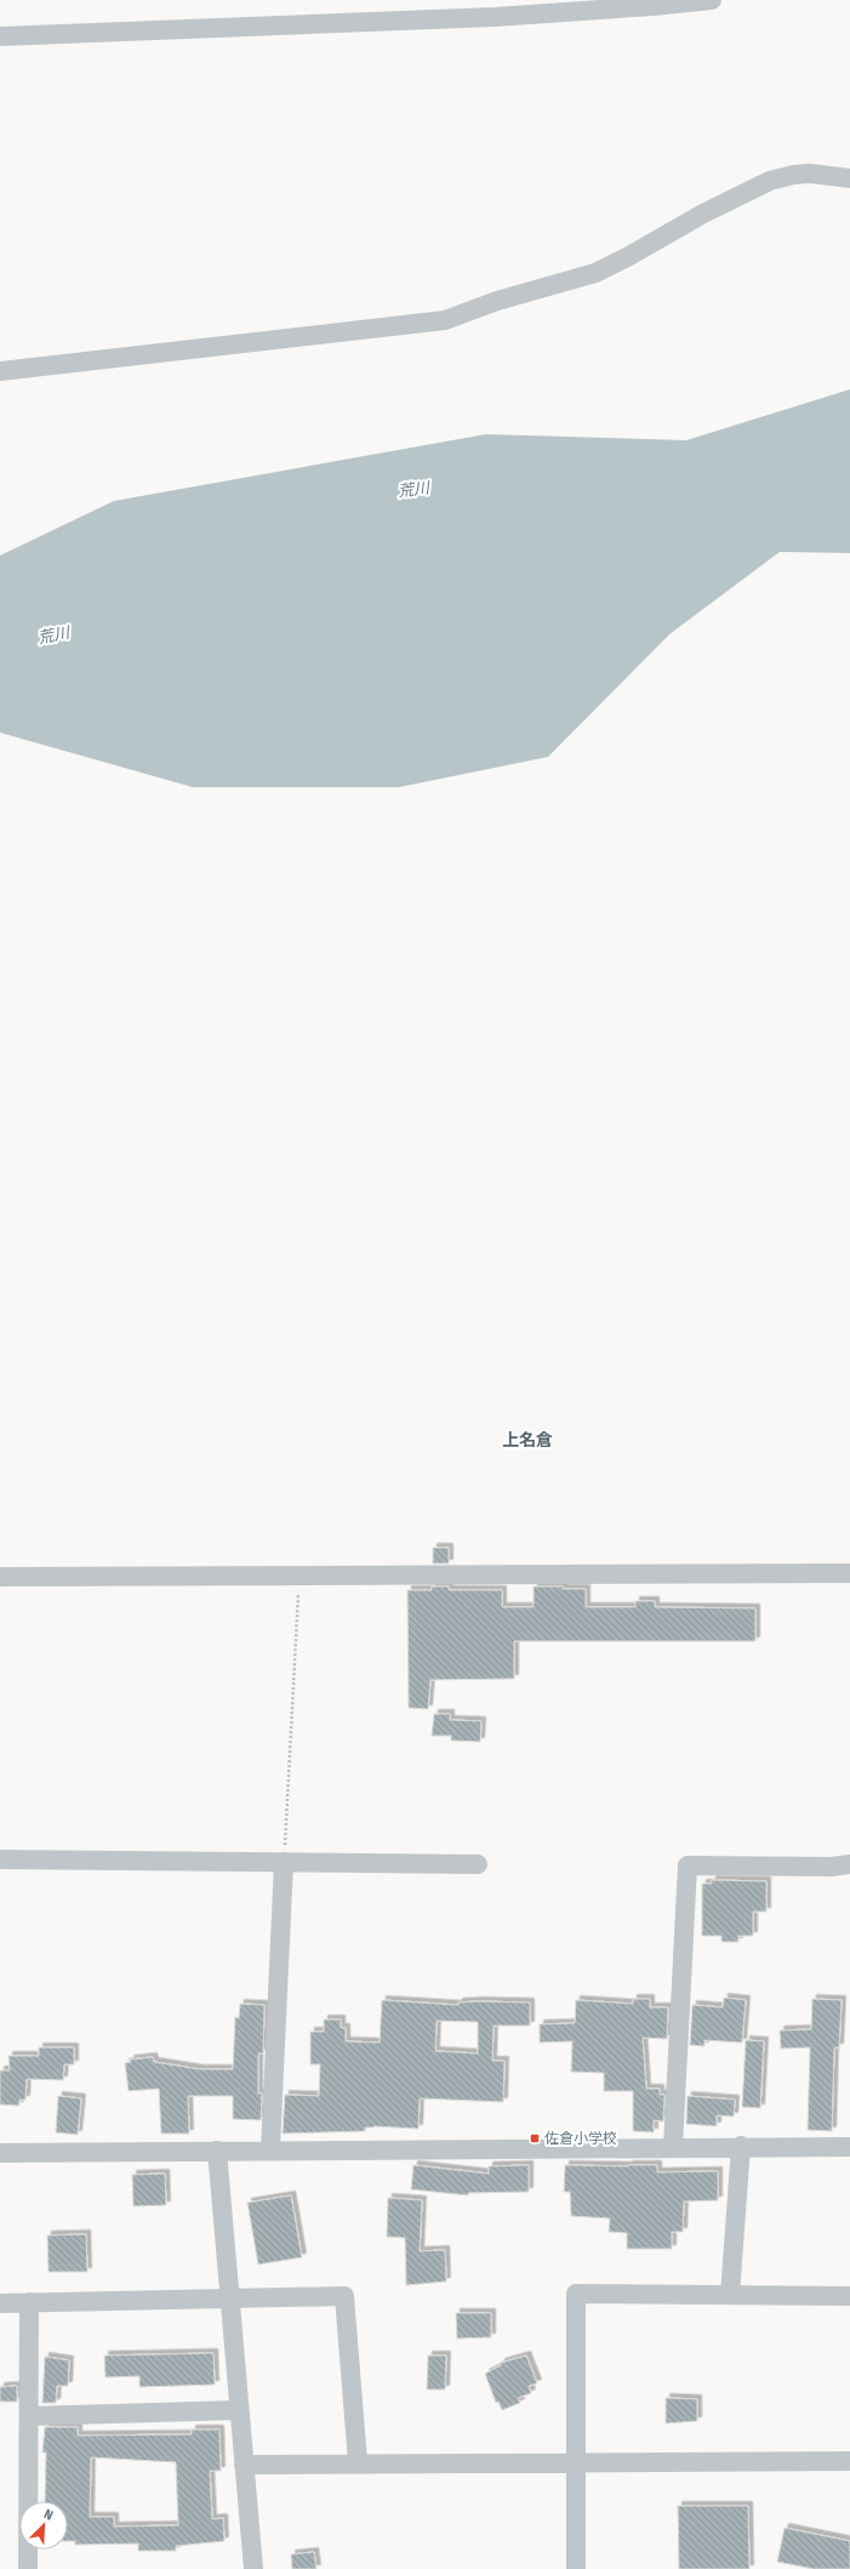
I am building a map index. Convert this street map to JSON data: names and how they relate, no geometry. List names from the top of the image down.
{
  "districts": ["上名倉"],
  "water": ["荒川"],
  "places": {
    "transit": ["佐倉小学校"]
  },
  "north": "top right"
}
